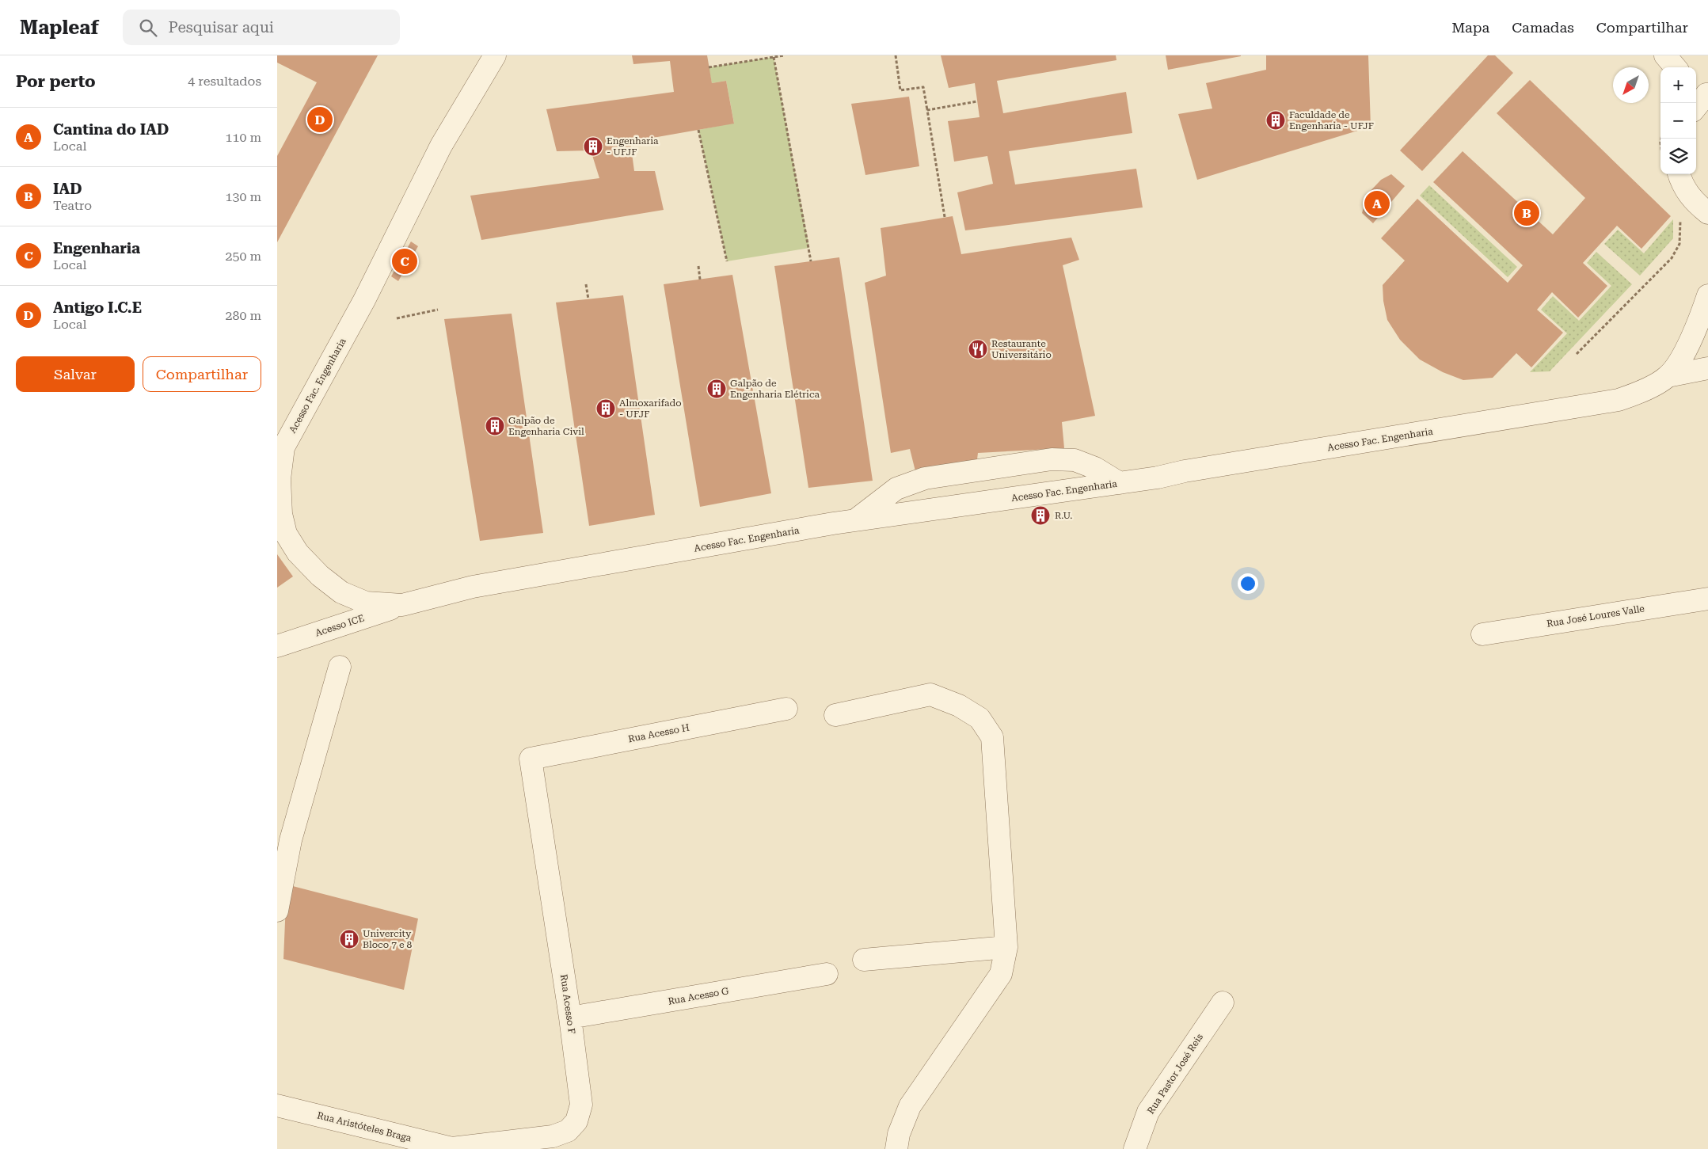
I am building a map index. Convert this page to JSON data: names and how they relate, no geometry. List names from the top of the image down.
{
  "streets": {
    "street": [
      "Acesso Fac. Engenharia",
      "Rua José Loures Valle",
      "Acesso ICE",
      "Rua Acesso H",
      "Rua Acesso G",
      "Rua Acesso F",
      "Rua Pastor José Reis",
      "Rua Aristóteles Braga"
    ]
  },
  "crossings": [
    ["Acesso Fac. Engenharia", "Acesso ICE"],
    ["Rua Acesso H", "Rua Acesso F"],
    ["Rua Acesso G", "Rua Acesso F"],
    ["Rua Acesso F", "Rua Aristóteles Braga"]
  ],
  "places": {
    "building": [
      "Faculdade de Engenharia - UFJF",
      "Engenharia - UFJF",
      "Galpão de Engenharia Elétrica",
      "Almoxarifado - UFJF",
      "Galpão de Engenharia Civil",
      "R.U.",
      "Univercity Bloco 7 e 8"
    ],
    "restaurant": ["Restaurante Universitário"]
  },
  "north": "bottom left",
  "page": {
    "header": "Mapleaf",
    "search": "Pesquisar aqui",
    "nav": ["Mapa", "Camadas", "Compartilhar"],
    "heading": ["Por perto", "4 resultados"],
    "map_buttons": ["+", "−"],
    "pins": [
      "D",
      "A",
      "B",
      "C"
    ],
    "list": [
      {
        "mark": "A",
        "name": "Cantina do IAD",
        "note": "Local",
        "value": "110 m"
      },
      {
        "mark": "B",
        "name": "IAD",
        "note": "Teatro",
        "value": "130 m"
      },
      {
        "mark": "C",
        "name": "Engenharia",
        "note": "Local",
        "value": "250 m"
      },
      {
        "mark": "D",
        "name": "Antigo I.C.E",
        "note": "Local",
        "value": "280 m"
      }
    ],
    "buttons": ["Salvar", "Compartilhar"]
  }
}
